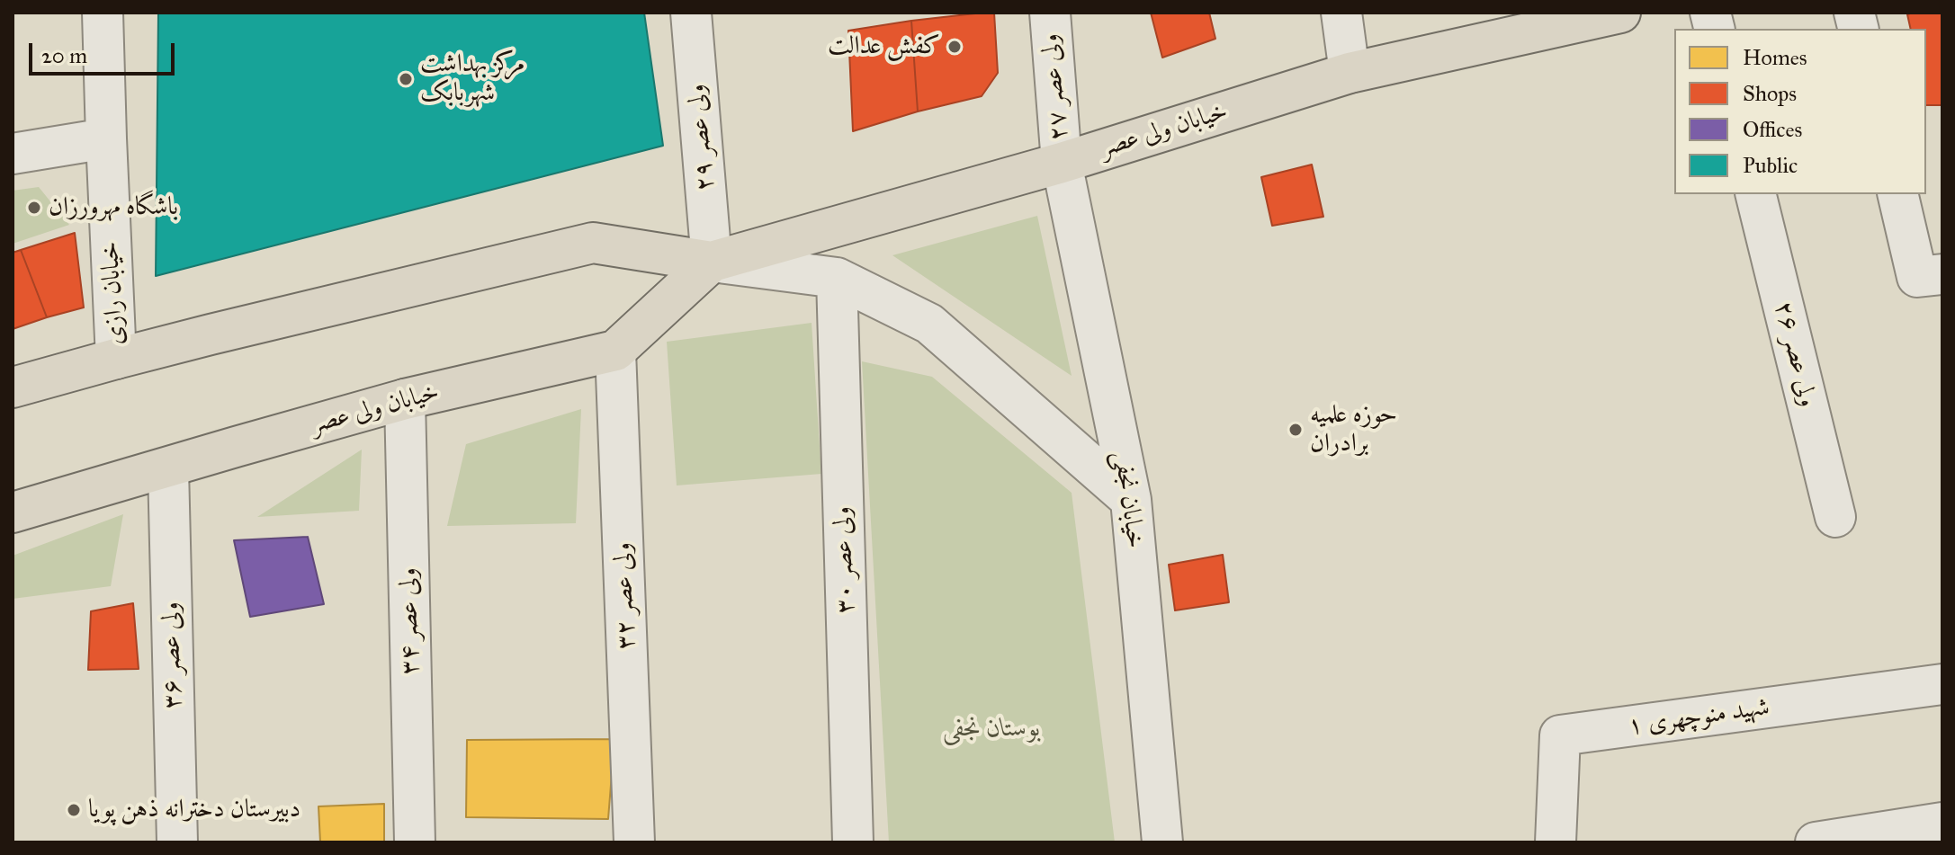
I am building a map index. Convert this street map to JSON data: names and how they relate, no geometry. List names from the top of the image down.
{
  "streets": {
    "main road": ["خیابان ولی عصر"],
    "street": [
      "ولی عصر ۲۷",
      "ولی عصر ۲۹",
      "خیابان رازی",
      "ولی عصر ۲۶",
      "خیابان نجفی",
      "ولی عصر ۳۰",
      "ولی عصر ۳۲",
      "ولی عصر ۳۴",
      "ولی عصر ۳۶",
      "شهید منوچهری ۱"
    ]
  },
  "crossings": [
    ["ولی عصر ۲۷", "خیابان ولی عصر"],
    ["ولی عصر ۲۷", "خیابان نجفی"],
    ["خیابان ولی عصر", "ولی عصر ۲۹"],
    ["خیابان ولی عصر", "خیابان رازی"],
    ["خیابان ولی عصر", "خیابان نجفی"],
    ["خیابان ولی عصر", "ولی عصر ۳۲"],
    ["خیابان ولی عصر", "ولی عصر ۳۴"],
    ["خیابان ولی عصر", "ولی عصر ۳۶"]
  ],
  "parks": ["بوستان نجفی"],
  "places": [
    "کفش عدالت",
    "مرکز بهداشت شهربابک",
    "باشگاه مهرورزان",
    "حوزه علمیه برادران",
    "دبیرستان دخترانه ذهن پویا"
  ],
  "legend": [
    "Homes",
    "Shops",
    "Offices",
    "Public"
  ],
  "scale_bar": "20 m"
}
